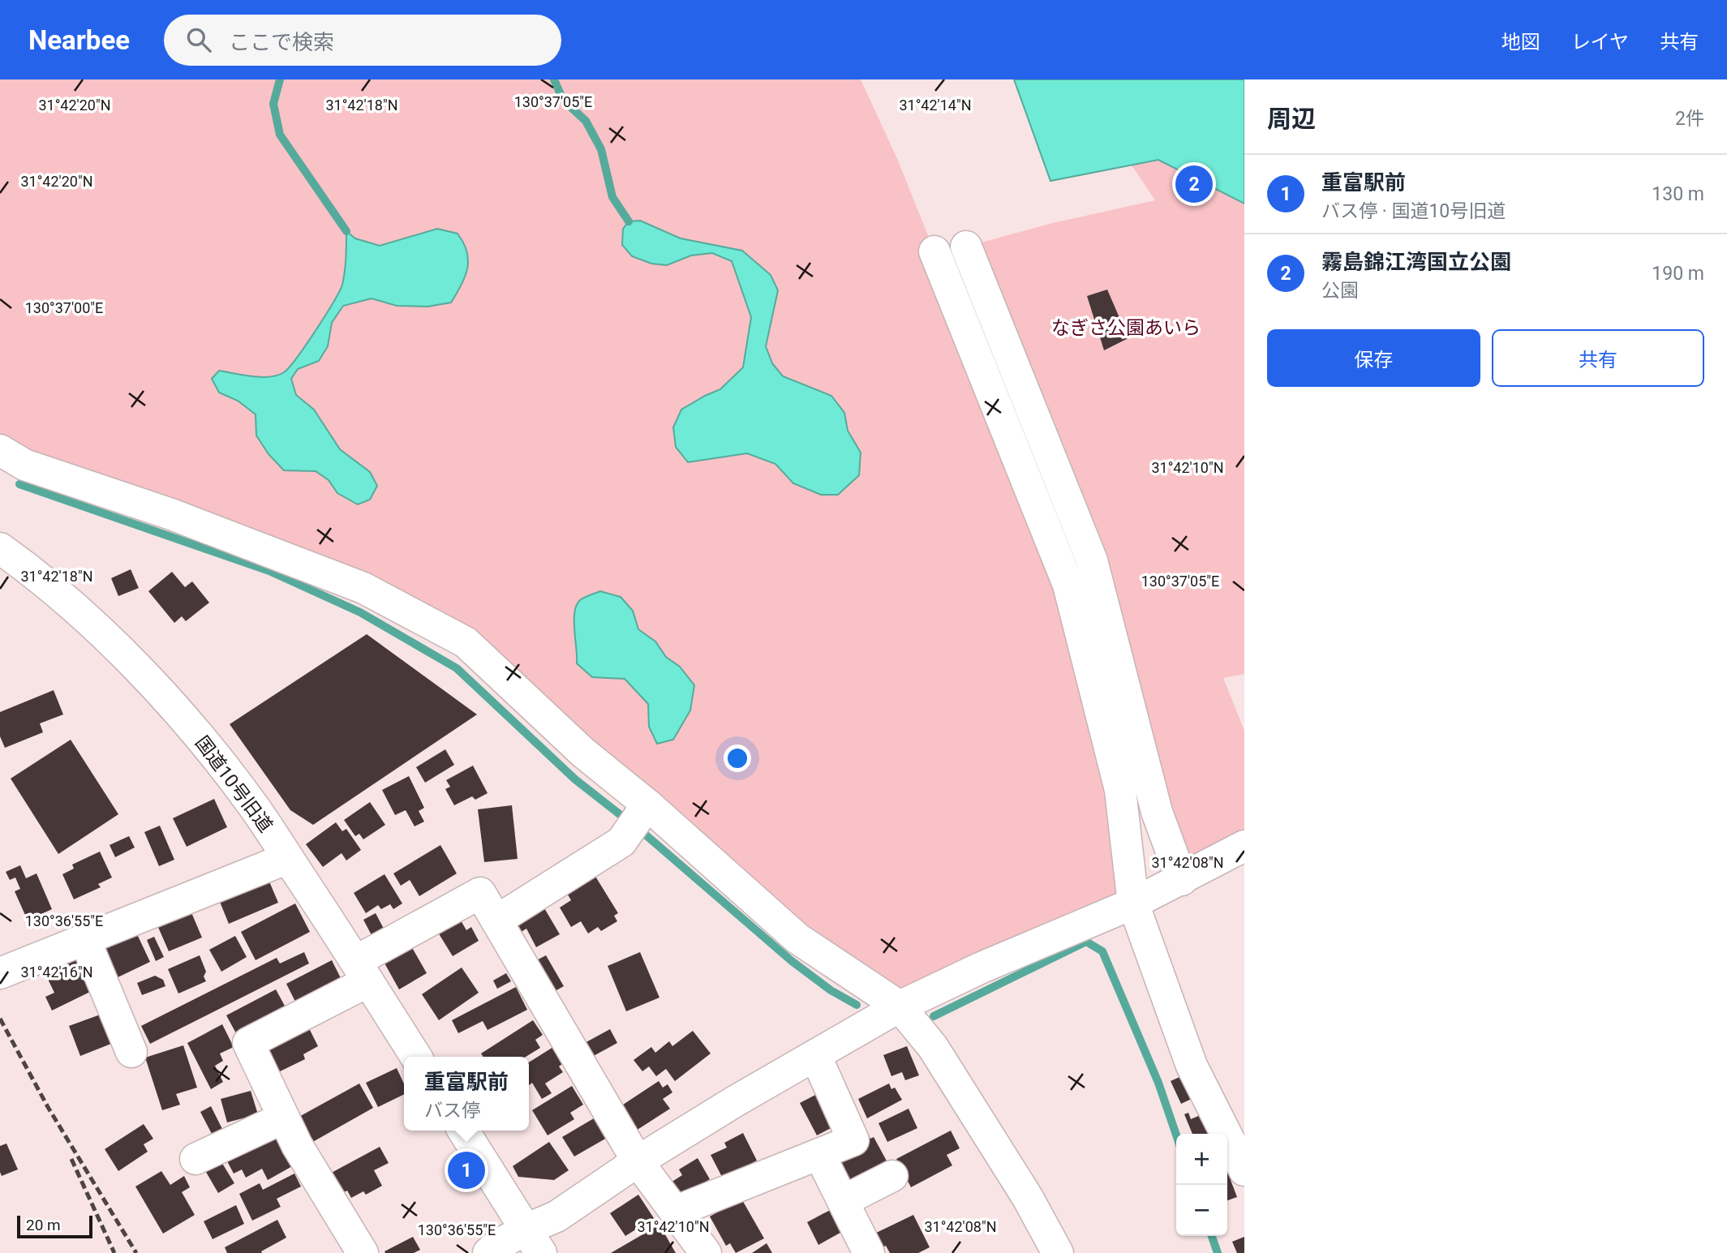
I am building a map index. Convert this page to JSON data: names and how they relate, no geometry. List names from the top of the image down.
{
  "streets": {
    "street": ["国道10号旧道"]
  },
  "parks": ["なぎさ公園あいら"],
  "scale_bar": "20 m",
  "page": {
    "header": "Nearbee",
    "search": "ここで検索",
    "nav": ["地図", "レイヤ", "共有"],
    "heading": ["周辺", "2件"],
    "list": [
      {
        "mark": "1",
        "name": "重富駅前",
        "note": "バス停 · 国道10号旧道",
        "value": "130 m"
      },
      {
        "mark": "2",
        "name": "霧島錦江湾国立公園",
        "note": "公園",
        "value": "190 m"
      }
    ],
    "pins": ["2", "1"],
    "buttons": ["保存", "共有"],
    "popup": ["重富駅前", "バス停"],
    "map_buttons": ["+", "−"],
    "scale": "20 m"
  },
  "coordinates": [
    "130°37'05\"E",
    "31°42'14\"N",
    "31°42'20\"N",
    "31°42'18\"N",
    "130°37'00\"E",
    "31°42'10\"N",
    "31°42'08\"N",
    "130°36'55\"E",
    "31°42'16\"N"
  ]
}
